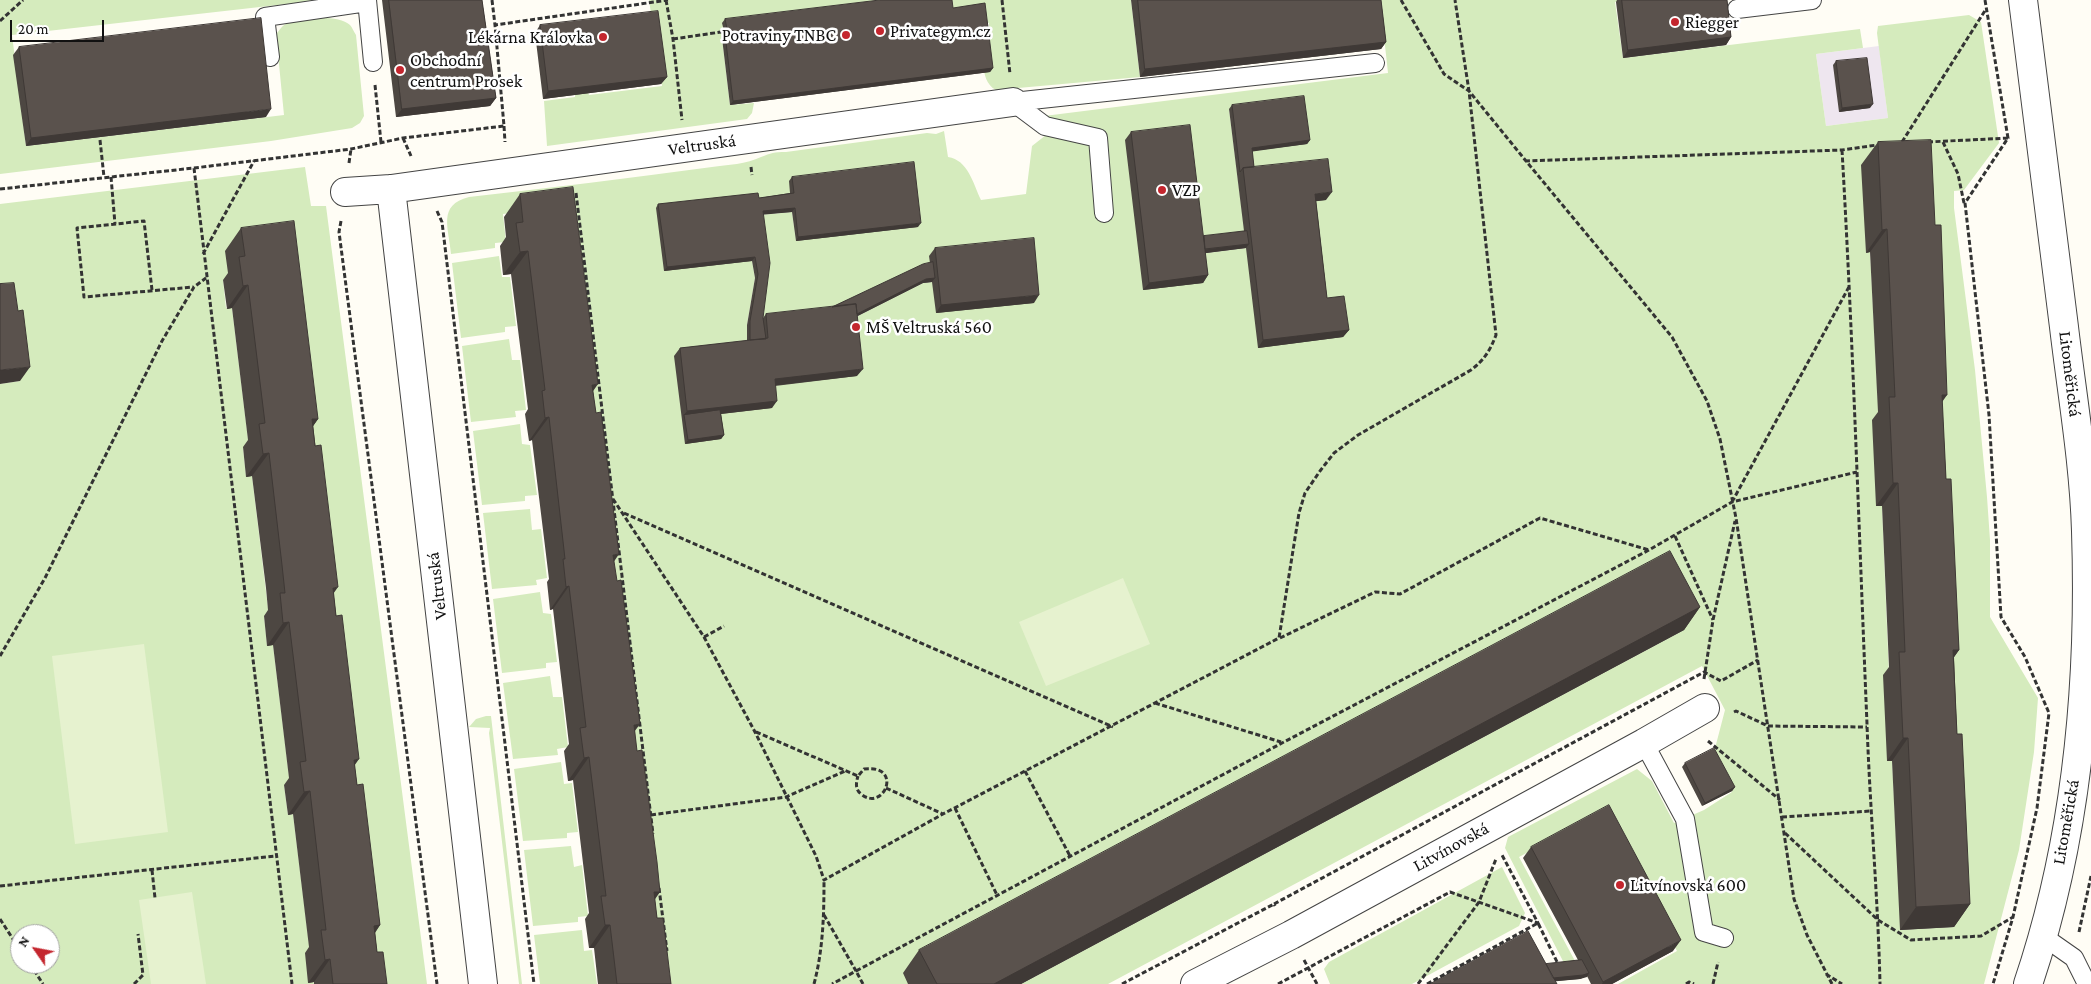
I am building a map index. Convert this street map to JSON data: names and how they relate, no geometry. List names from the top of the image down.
{
  "streets": {
    "street": ["Veltruská", "Litoměřická", "Litvínovská"]
  },
  "places": [
    "Riegger",
    "Privategym.cz",
    "Potraviny TNBC",
    "Lékárna Královka",
    "Obchodní centrum Prosek",
    "VZP",
    "MŠ Veltruská 560",
    "Litvínovská 600"
  ],
  "scale_bar": "20 m",
  "north": "top left"
}
